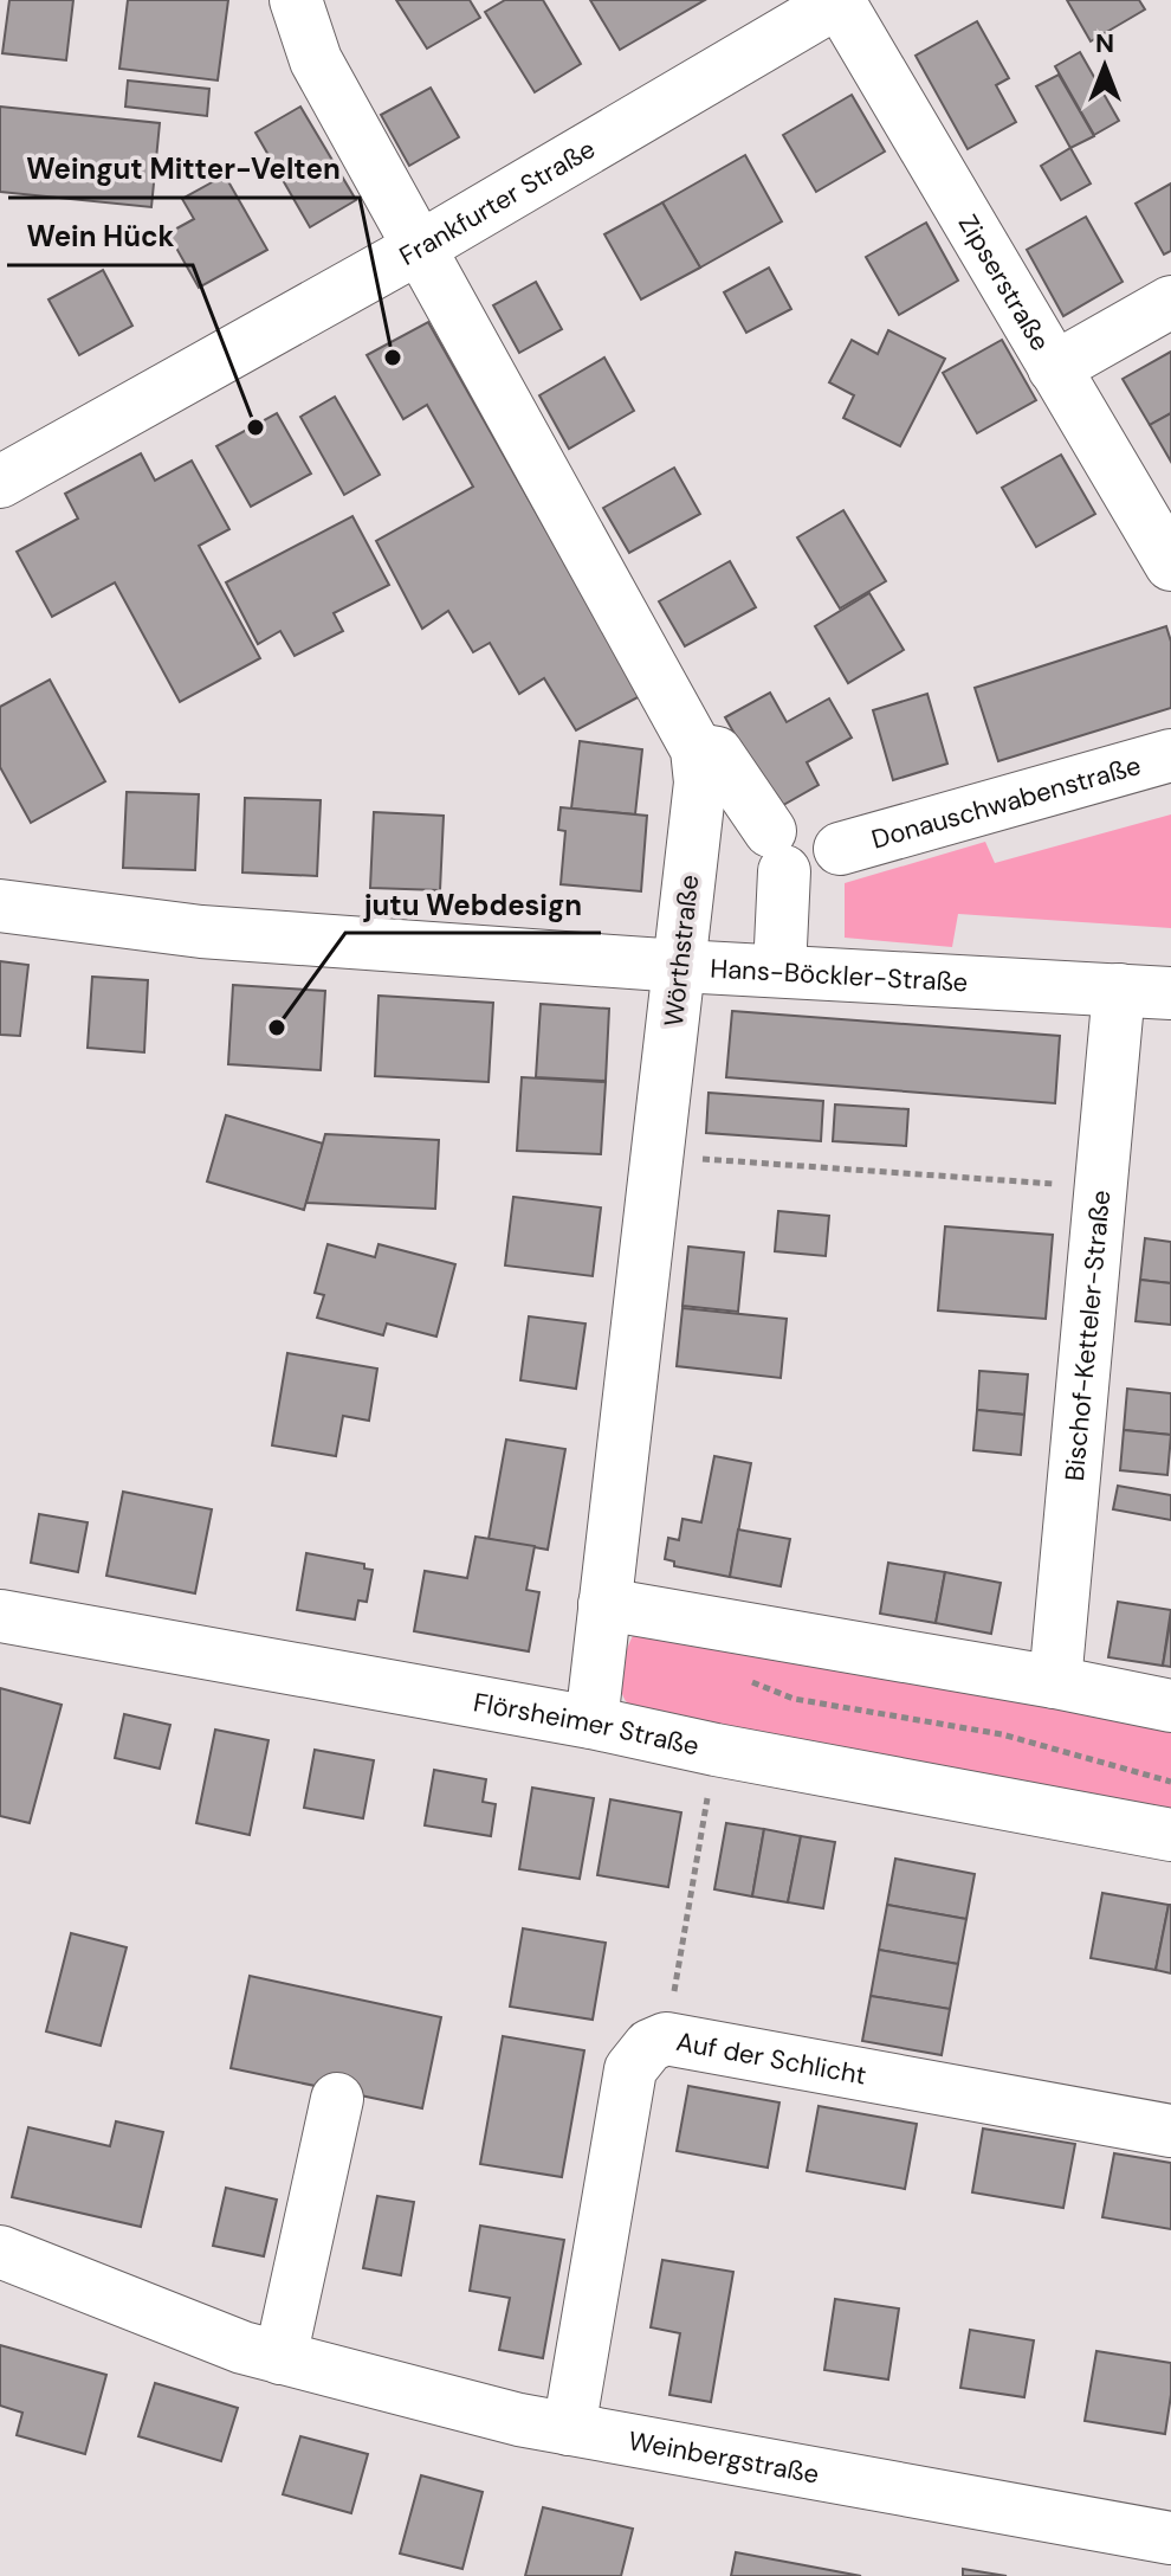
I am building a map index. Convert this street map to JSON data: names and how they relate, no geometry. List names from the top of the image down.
{
  "streets": {
    "street": [
      "Frankfurter Straße",
      "Zipserstraße",
      "Donauschwabenstraße",
      "Wörthstraße",
      "Hans-Böckler-Straße",
      "Bischof-Ketteler-Straße",
      "Flörsheimer Straße",
      "Auf der Schlicht",
      "Weinbergstraße"
    ]
  },
  "crossings": [
    ["Frankfurter Straße", "Zipserstraße"],
    ["Frankfurter Straße", "Wörthstraße"],
    ["Wörthstraße", "Hans-Böckler-Straße"],
    ["Wörthstraße", "Flörsheimer Straße"],
    ["Hans-Böckler-Straße", "Bischof-Ketteler-Straße"],
    ["Auf der Schlicht", "Weinbergstraße"]
  ],
  "places": ["Weingut Mitter-Velten", "Wein Hück", "jutu Webdesign"],
  "north": "top"
}
